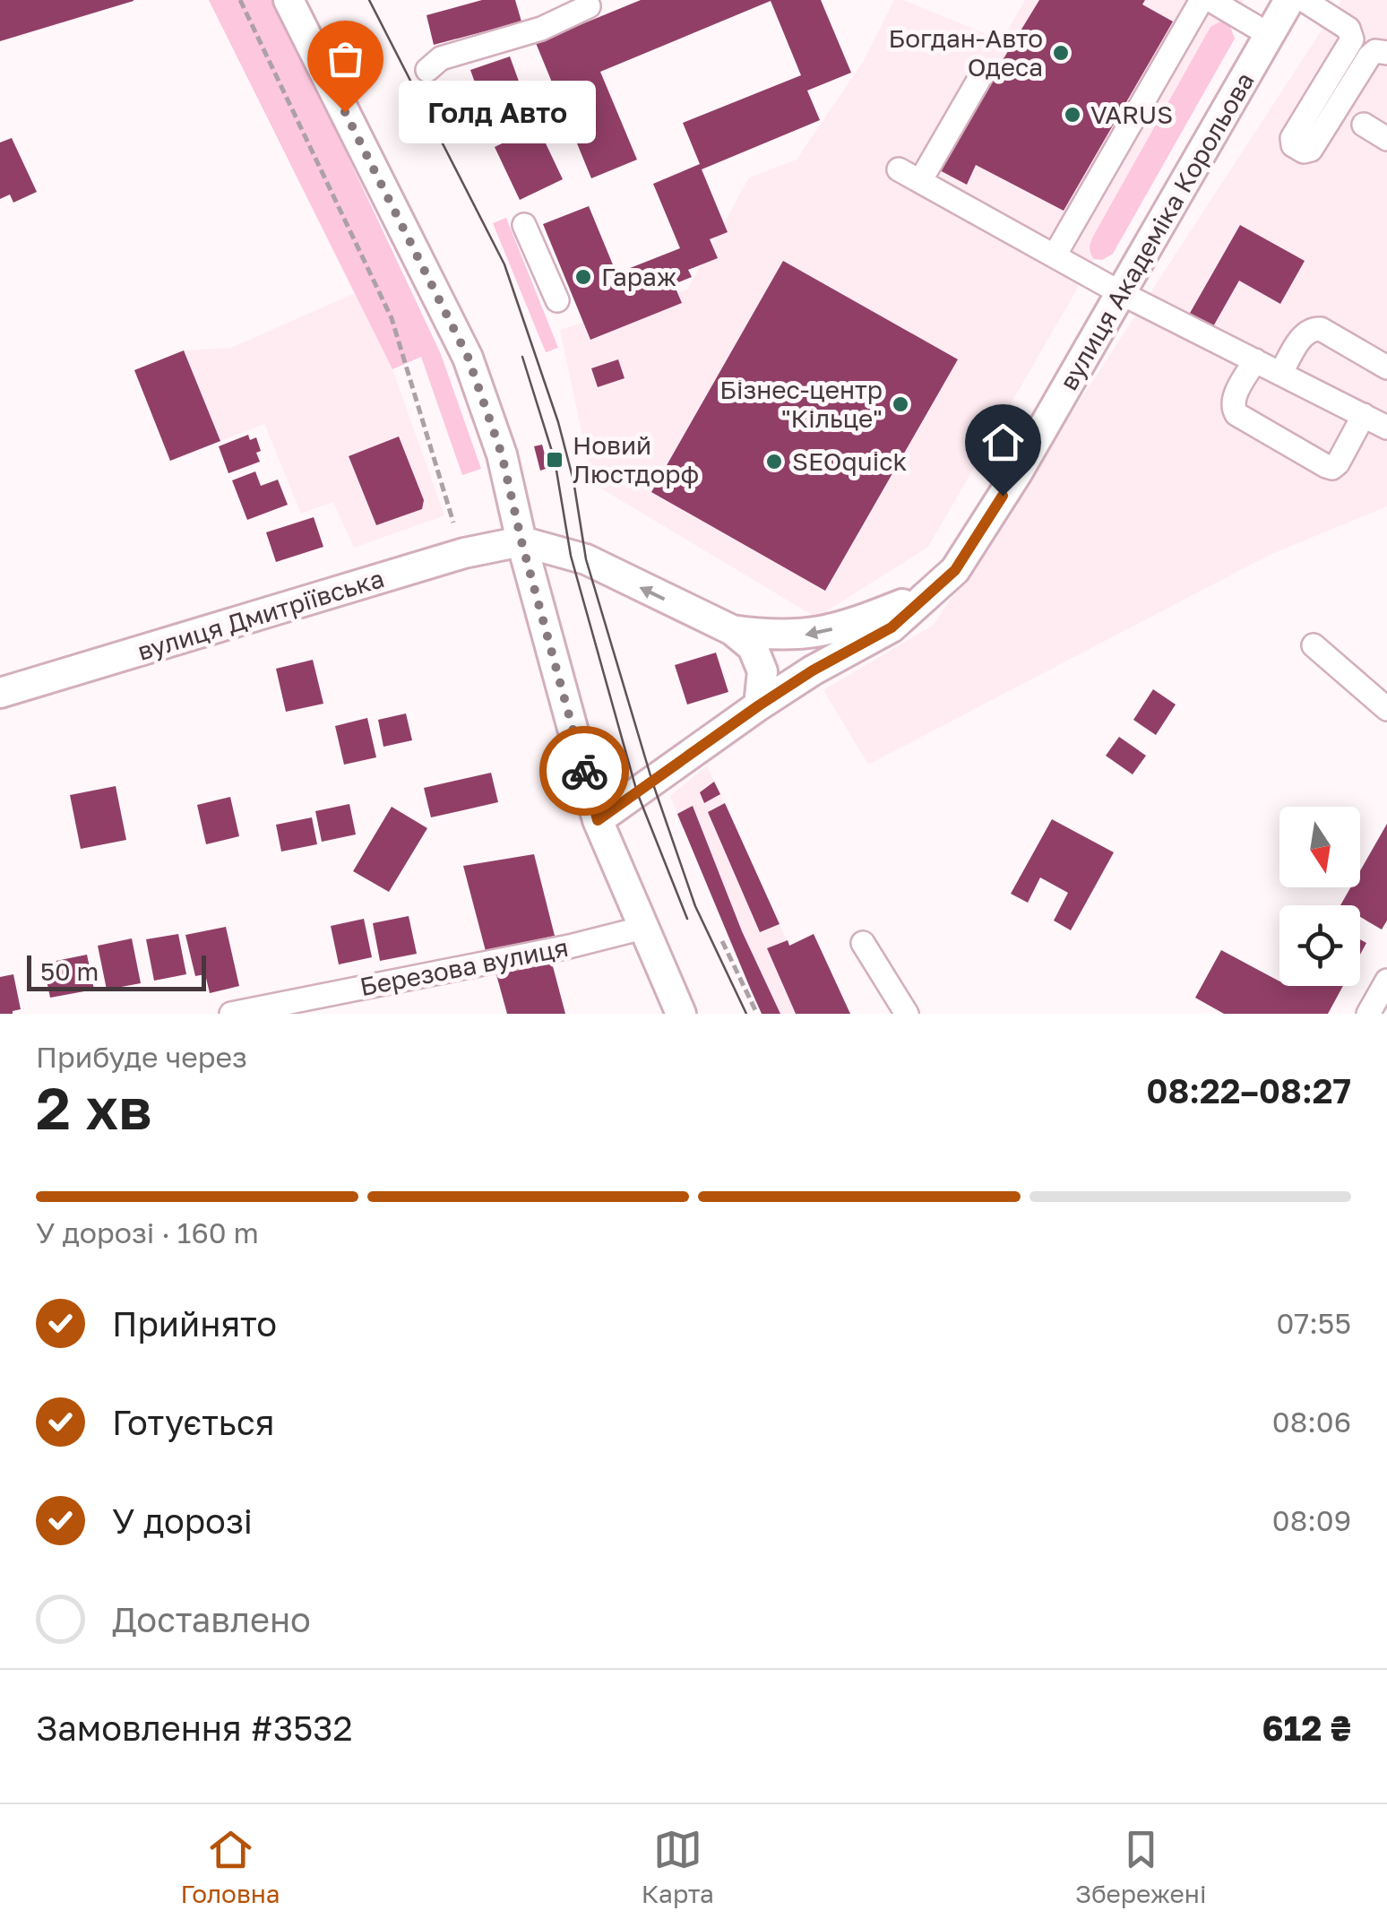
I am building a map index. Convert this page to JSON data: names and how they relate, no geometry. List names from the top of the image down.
{
  "streets": {
    "main road": ["вулиця Академіка Корольова", "вулиця Дмитріївська"],
    "street": ["Березова вулиця"]
  },
  "places": {
    "other": [
      "Богдан-Авто Одеса",
      "Голд Авто",
      "VARUS",
      "Гараж",
      "Бізнес-центр \"Кільце\"",
      "SEOquick"
    ],
    "transit": ["Новий Люстдорф"]
  },
  "scale_bar": "50 m",
  "north": "bottom",
  "page": {
    "bubble": "Голд Авто",
    "scale": "50 m",
    "heading": ["2 хв", "Прибуде через", "08:22–08:27"],
    "panel": ["Замовлення #3532", "612 ₴"],
    "bar": "У дорозі · 160 m",
    "list": [
      ["Прийнято", "07:55"],
      ["Готується", "08:06"],
      ["У дорозі", "08:09"],
      "Доставлено"
    ],
    "tabs": ["Головна", "Карта", "Збережені"]
  }
}
